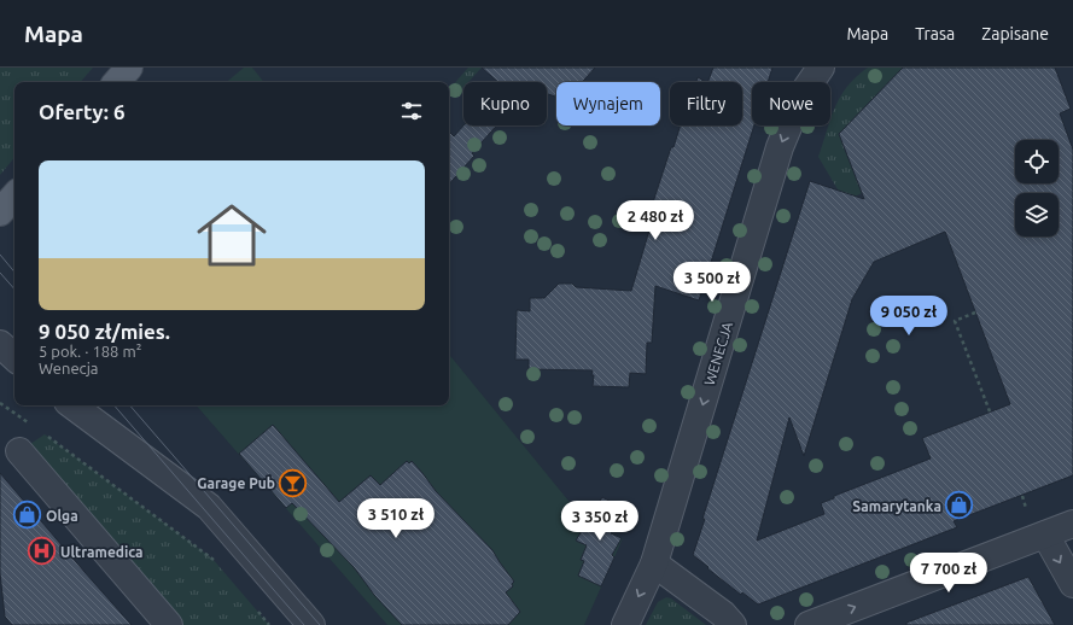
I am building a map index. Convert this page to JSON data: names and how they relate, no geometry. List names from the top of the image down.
{
  "streets": {
    "street": ["WENECJA"]
  },
  "one_way": ["WENECJA"],
  "places": {
    "bar": ["Garage Pub"],
    "shop": ["Samarytanka", "Olga"],
    "hospital": ["Ultramedica"]
  },
  "page": {
    "header": "Mapa",
    "nav": ["Mapa", "Trasa", "Zapisane"],
    "chip": [
      "Kupno",
      "Wynajem",
      "Filtry",
      "Nowe"
    ],
    "heading": "Oferty: 6",
    "list": [
      {
        "name": "9 050 zł/mies.",
        "note": "5 pok. · 188 m² · Wenecja"
      }
    ],
    "price": [
      "2 480 zł",
      "3 500 zł",
      "9 050 zł",
      "3 510 zł",
      "3 350 zł",
      "7 700 zł"
    ]
  }
}
